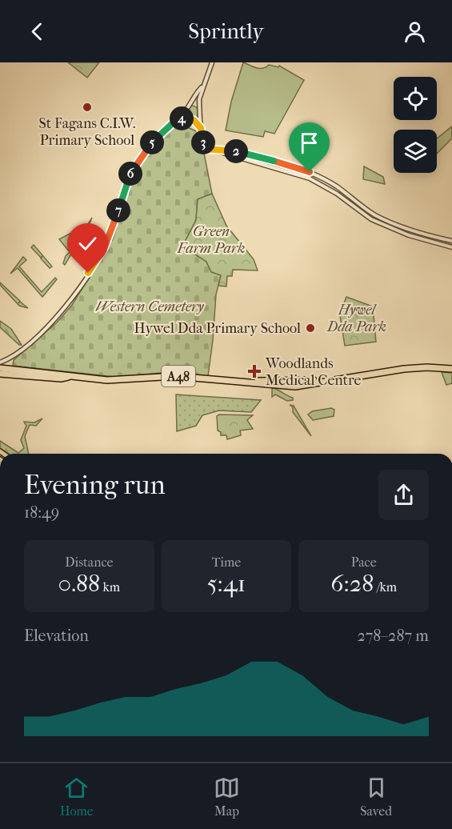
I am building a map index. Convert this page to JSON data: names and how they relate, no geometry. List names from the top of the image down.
{
  "streets": {
    "highway": ["A48"]
  },
  "parks": ["Green Farm Park", "Western Cemetery", "Hywel Dda Park"],
  "places": {
    "other": ["St Fagans C.I.W. Primary School", "Hywel Dda Primary School"],
    "health": ["Woodlands Medical Centre"]
  },
  "page": {
    "header": "Sprintly",
    "pins": [
      "4",
      "3",
      "5",
      "2",
      "6",
      "7"
    ],
    "heading": ["Evening run", "18:49"],
    "stats": [
      ["Distance", "0.88 km"],
      ["Time", "5:41"],
      ["Pace", "6:28 /km"]
    ],
    "chart": ["Elevation", "278–287 m"],
    "tabs": ["Home", "Map", "Saved"]
  }
}
